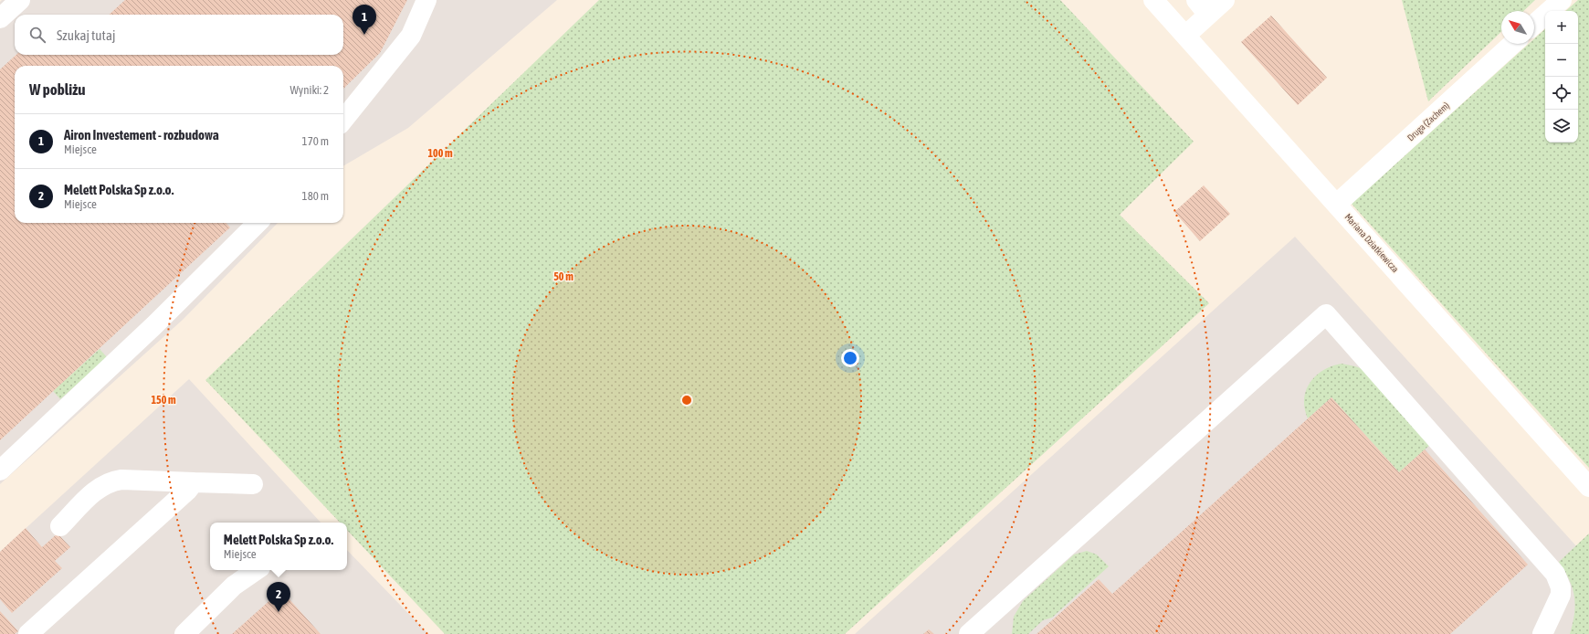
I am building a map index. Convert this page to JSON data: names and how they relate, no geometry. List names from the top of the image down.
{
  "streets": {
    "street": ["Druga (Zachem)", "Mariana Dziatkiewicza"]
  },
  "crossings": [
    ["Druga (Zachem)", "Mariana Dziatkiewicza"]
  ],
  "north": "top left",
  "page": {
    "pins": ["1", "2"],
    "map_buttons": ["+", "−"],
    "search": "Szukaj tutaj",
    "heading": ["W pobliżu", "Wyniki: 2"],
    "list": [
      {
        "mark": "1",
        "name": "Airon Investement - rozbudowa",
        "note": "Miejsce",
        "value": "170 m"
      },
      {
        "mark": "2",
        "name": "Melett Polska Sp z.o.o.",
        "note": "Miejsce",
        "value": "180 m"
      }
    ],
    "popup": ["Melett Polska Sp z.o.o.", "Miejsce"]
  },
  "rings": ["100 m", "50 m", "150 m"]
}
